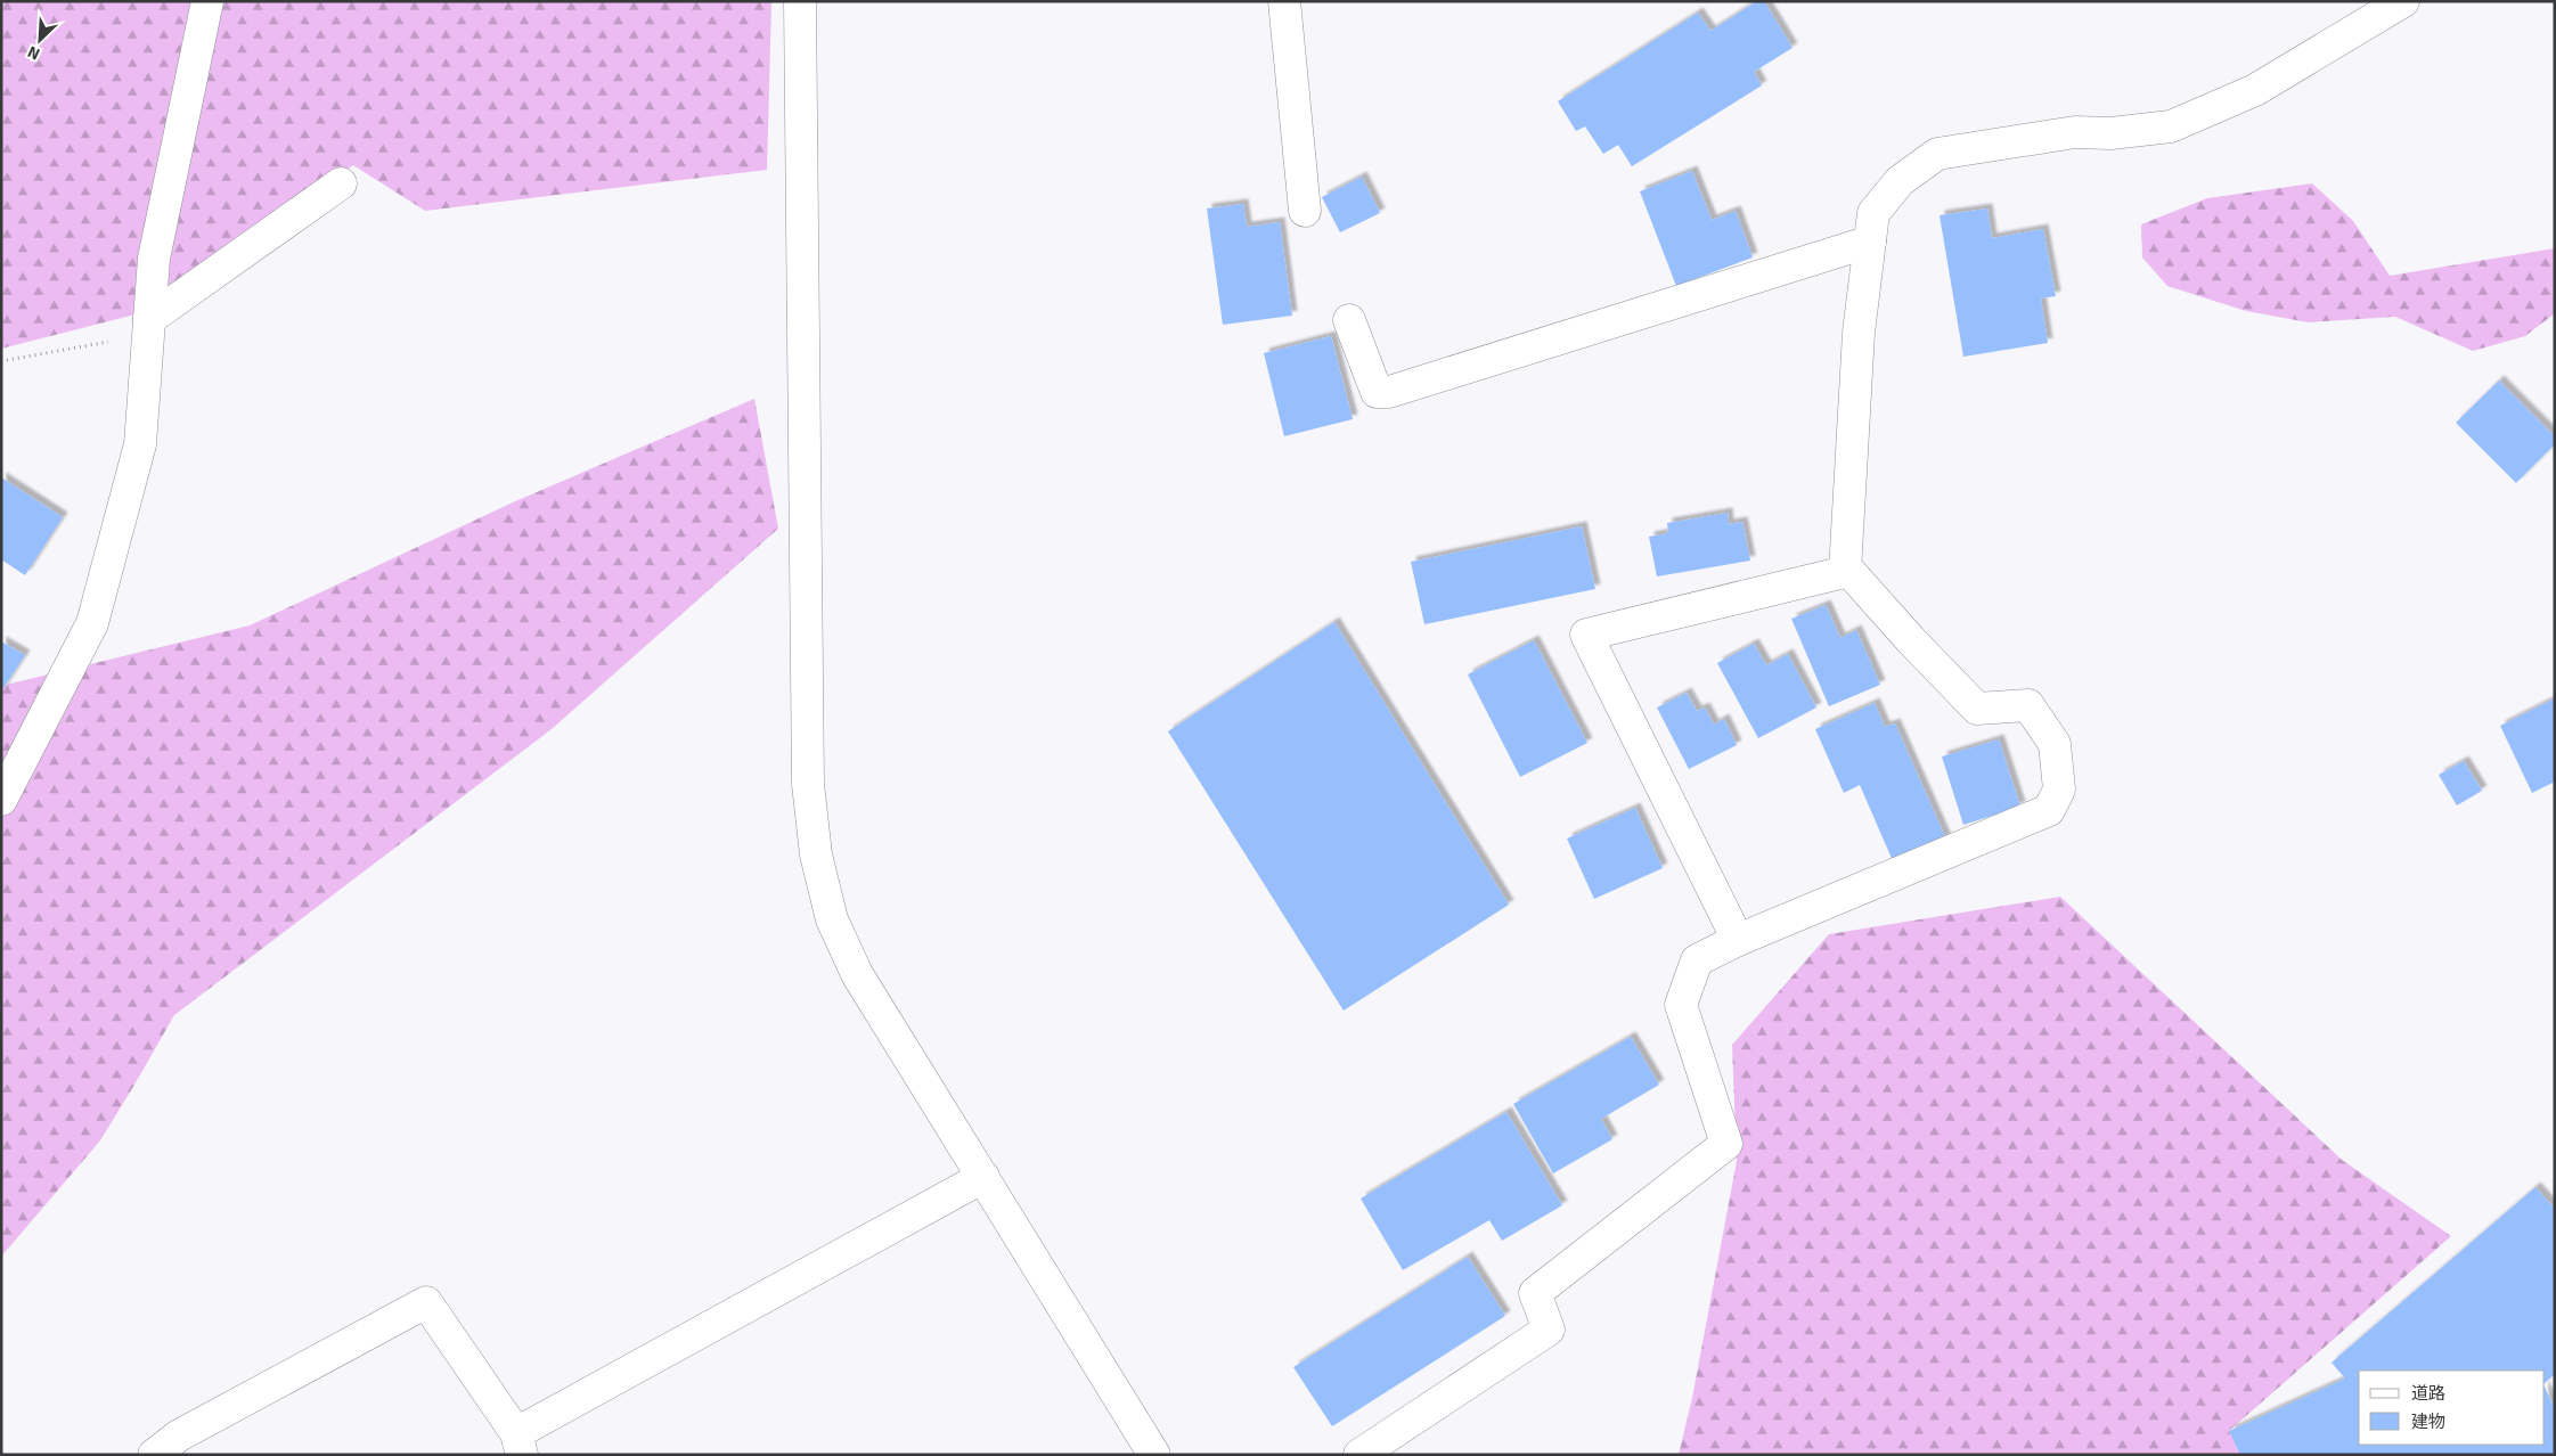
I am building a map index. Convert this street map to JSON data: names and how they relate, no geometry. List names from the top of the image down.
{
  "legend": ["道路", "建物"],
  "north": "bottom left"
}
